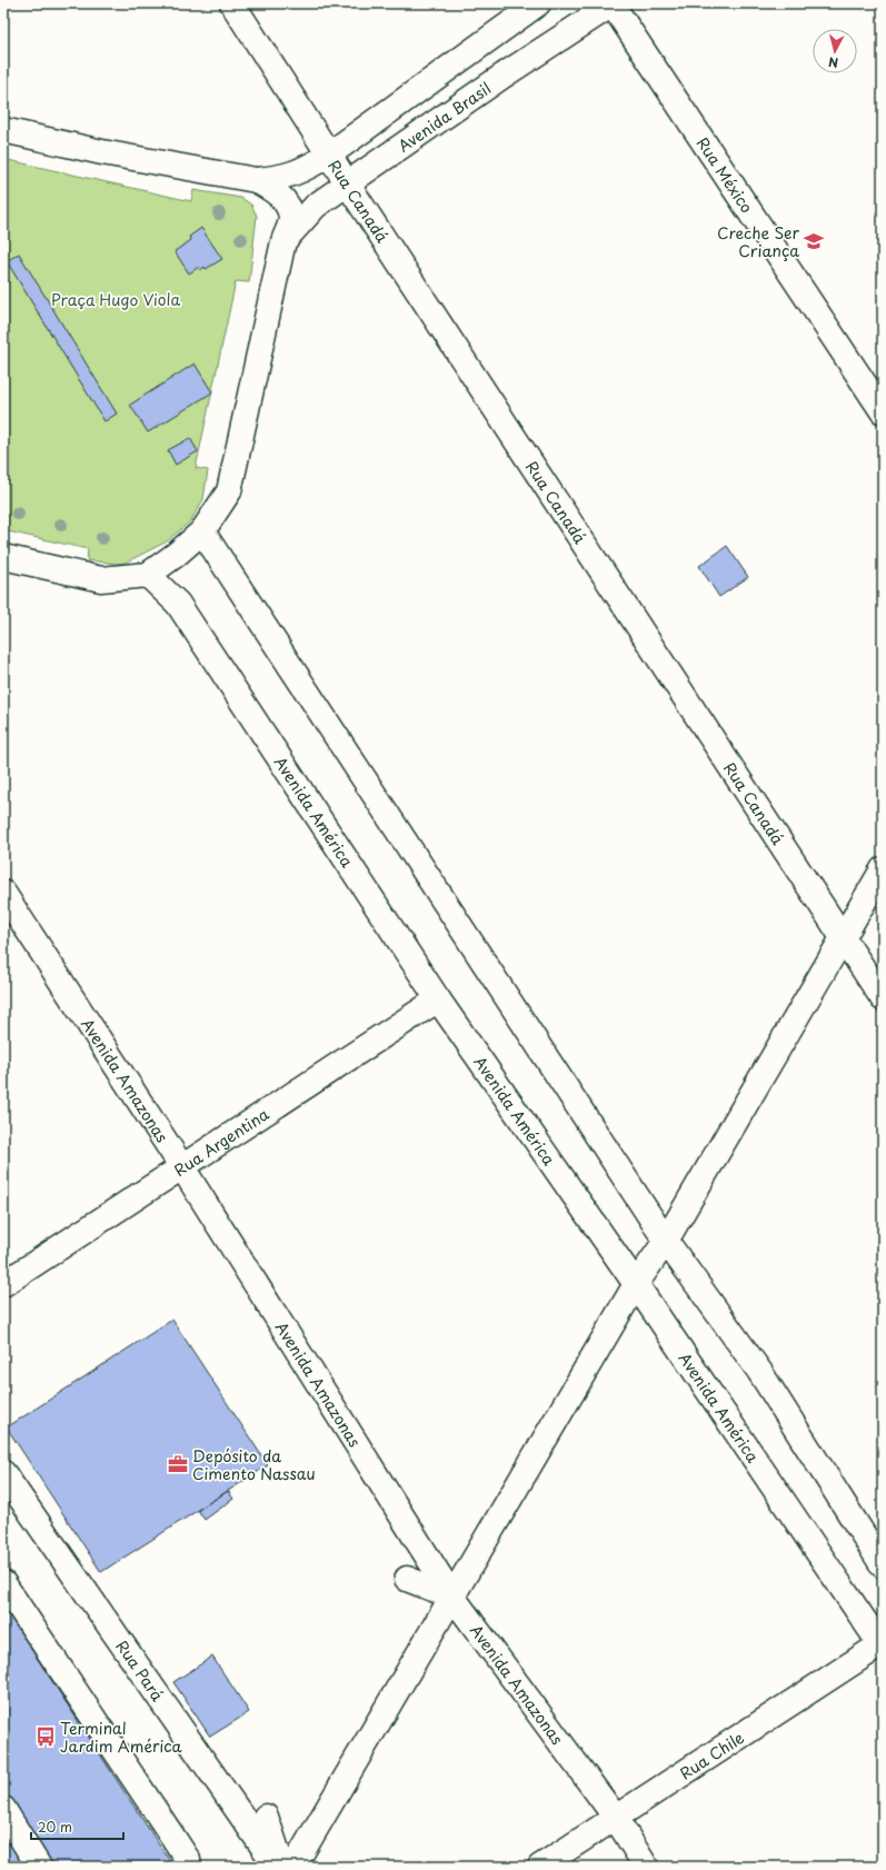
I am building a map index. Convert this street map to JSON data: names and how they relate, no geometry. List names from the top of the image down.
{
  "streets": {
    "street": [
      "Avenida Brasil",
      "Rua México",
      "Rua Canadá",
      "Avenida América",
      "Avenida Amazonas",
      "Rua Argentina",
      "Rua Pará",
      "Rua Chile"
    ]
  },
  "crossings": [
    ["Avenida Brasil", "Rua México"],
    ["Avenida Brasil", "Rua Canadá"],
    ["Avenida América", "Rua Argentina"],
    ["Avenida América", "Rua Chile"],
    ["Avenida Amazonas", "Rua Argentina"],
    ["Avenida Amazonas", "Rua Chile"]
  ],
  "parks": ["Praça Hugo Viola"],
  "places": {
    "school or university": ["Creche Ser Criança"],
    "office": ["Depósito da Cimento Nassau"],
    "bus stop": ["Terminal Jardim América"]
  },
  "scale_bar": "20 m",
  "north": "bottom"
}
